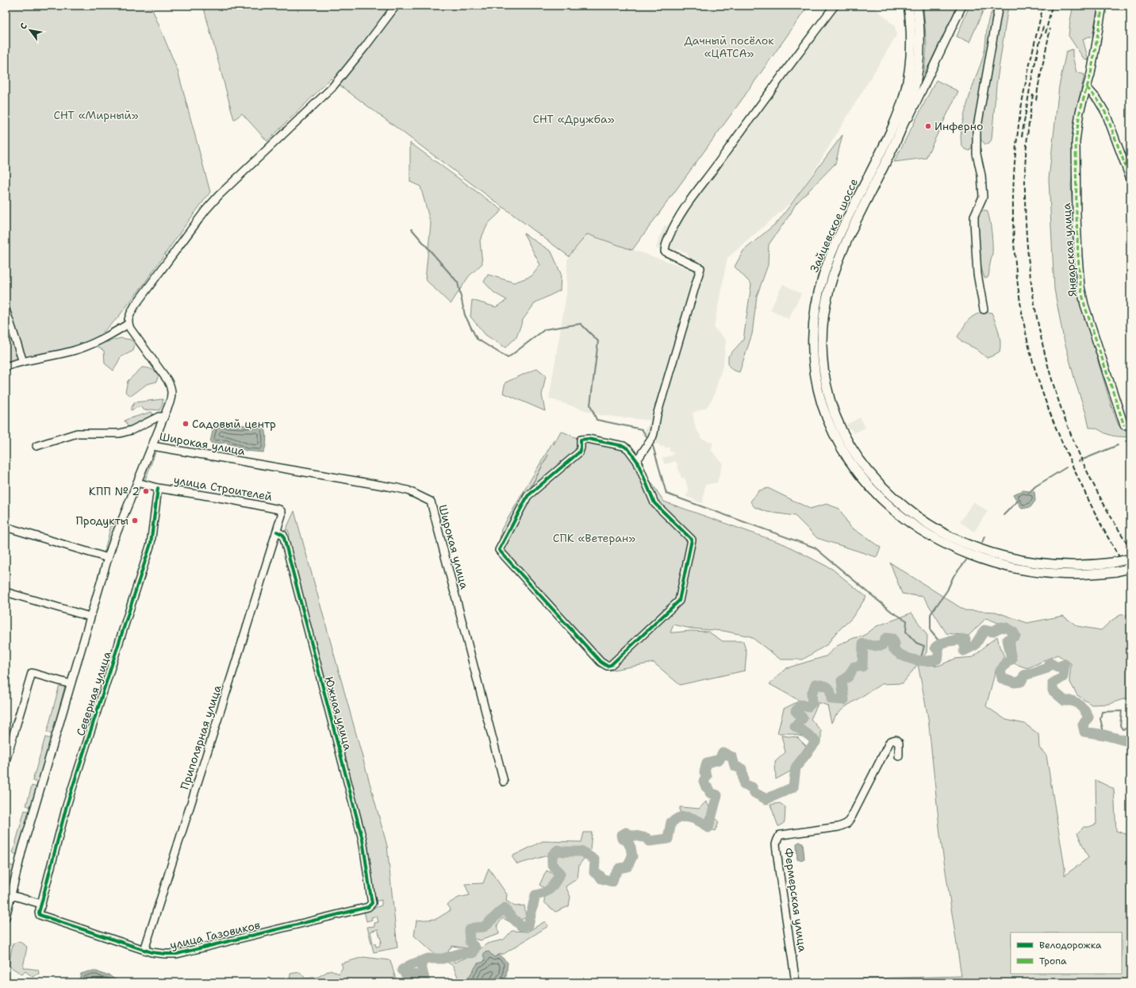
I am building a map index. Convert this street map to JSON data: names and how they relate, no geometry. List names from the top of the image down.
{
  "streets": {
    "main road": ["Зайцевское шоссе"],
    "street": [
      "Январская улица",
      "Широкая улица",
      "улица Строителей",
      "Северная улица",
      "Южная улица",
      "Приполярная улица",
      "Фермерская улица",
      "улица Газовиков"
    ]
  },
  "crossings": [
    ["улица Строителей", "Северная улица"],
    ["улица Строителей", "Южная улица"],
    ["улица Строителей", "Приполярная улица"],
    ["Северная улица", "улица Газовиков"],
    ["Южная улица", "Приполярная улица"],
    ["Южная улица", "улица Газовиков"],
    ["Приполярная улица", "улица Газовиков"]
  ],
  "parks": [
    "Дачный посёлок «ЦАТСА»",
    "СНТ «Мирный»",
    "СНТ «Дружба»",
    "СПК «Ветеран»"
  ],
  "places": [
    "Инферно",
    "Садовый центр",
    "КПП № 2",
    "Продукты"
  ],
  "legend": ["Велодорожка", "Тропа"],
  "north": "top left"
}
